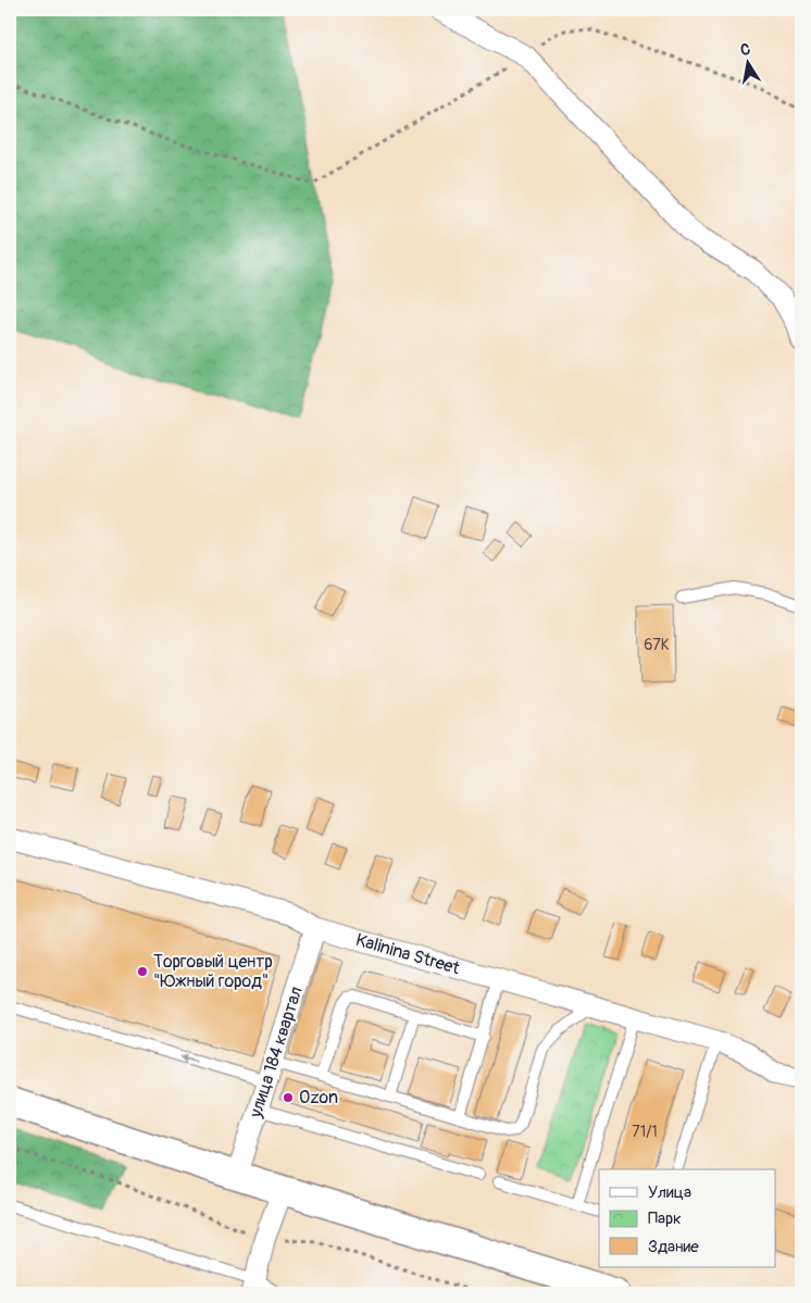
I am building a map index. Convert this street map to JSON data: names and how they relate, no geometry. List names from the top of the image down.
{
  "streets": {
    "street": ["Kalinina Street", "улица 184 квартал"]
  },
  "crossings": [
    ["Kalinina Street", "улица 184 квартал"]
  ],
  "places": ["Торговый центр \"Южный город\"", "Ozon"],
  "house_numbers": ["67К", "71/1"],
  "legend": ["Улица", "Парк", "Здание"],
  "north": "top"
}
